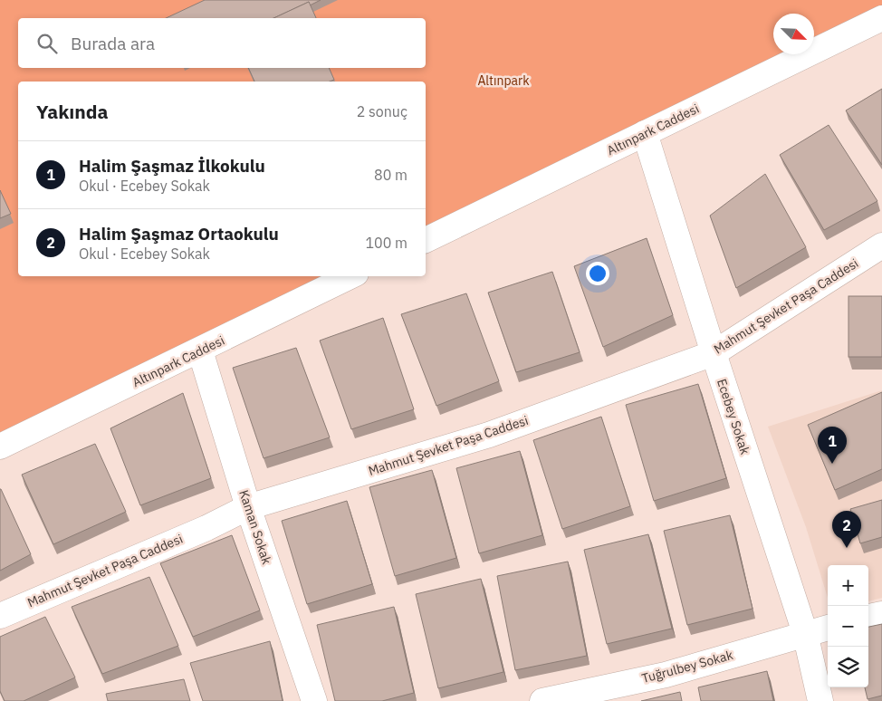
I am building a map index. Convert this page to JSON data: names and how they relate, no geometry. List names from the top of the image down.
{
  "streets": {
    "street": [
      "Altınpark Caddesi",
      "Mahmut Şevket Paşa Caddesi",
      "Ecebey Sokak",
      "Kaman Sokak",
      "Tuğrulbey Sokak"
    ]
  },
  "crossings": [
    ["Altınpark Caddesi", "Ecebey Sokak"],
    ["Altınpark Caddesi", "Kaman Sokak"],
    ["Mahmut Şevket Paşa Caddesi", "Ecebey Sokak"],
    ["Mahmut Şevket Paşa Caddesi", "Kaman Sokak"],
    ["Ecebey Sokak", "Tuğrulbey Sokak"]
  ],
  "parks": ["Altınpark"],
  "north": "bottom right",
  "page": {
    "search": "Burada ara",
    "heading": ["Yakında", "2 sonuç"],
    "list": [
      {
        "mark": "1",
        "name": "Halim Şaşmaz İlkokulu",
        "note": "Okul · Ecebey Sokak",
        "value": "80 m"
      },
      {
        "mark": "2",
        "name": "Halim Şaşmaz Ortaokulu",
        "note": "Okul · Ecebey Sokak",
        "value": "100 m"
      }
    ],
    "pins": ["1", "2"],
    "map_buttons": ["+", "−"]
  }
}
